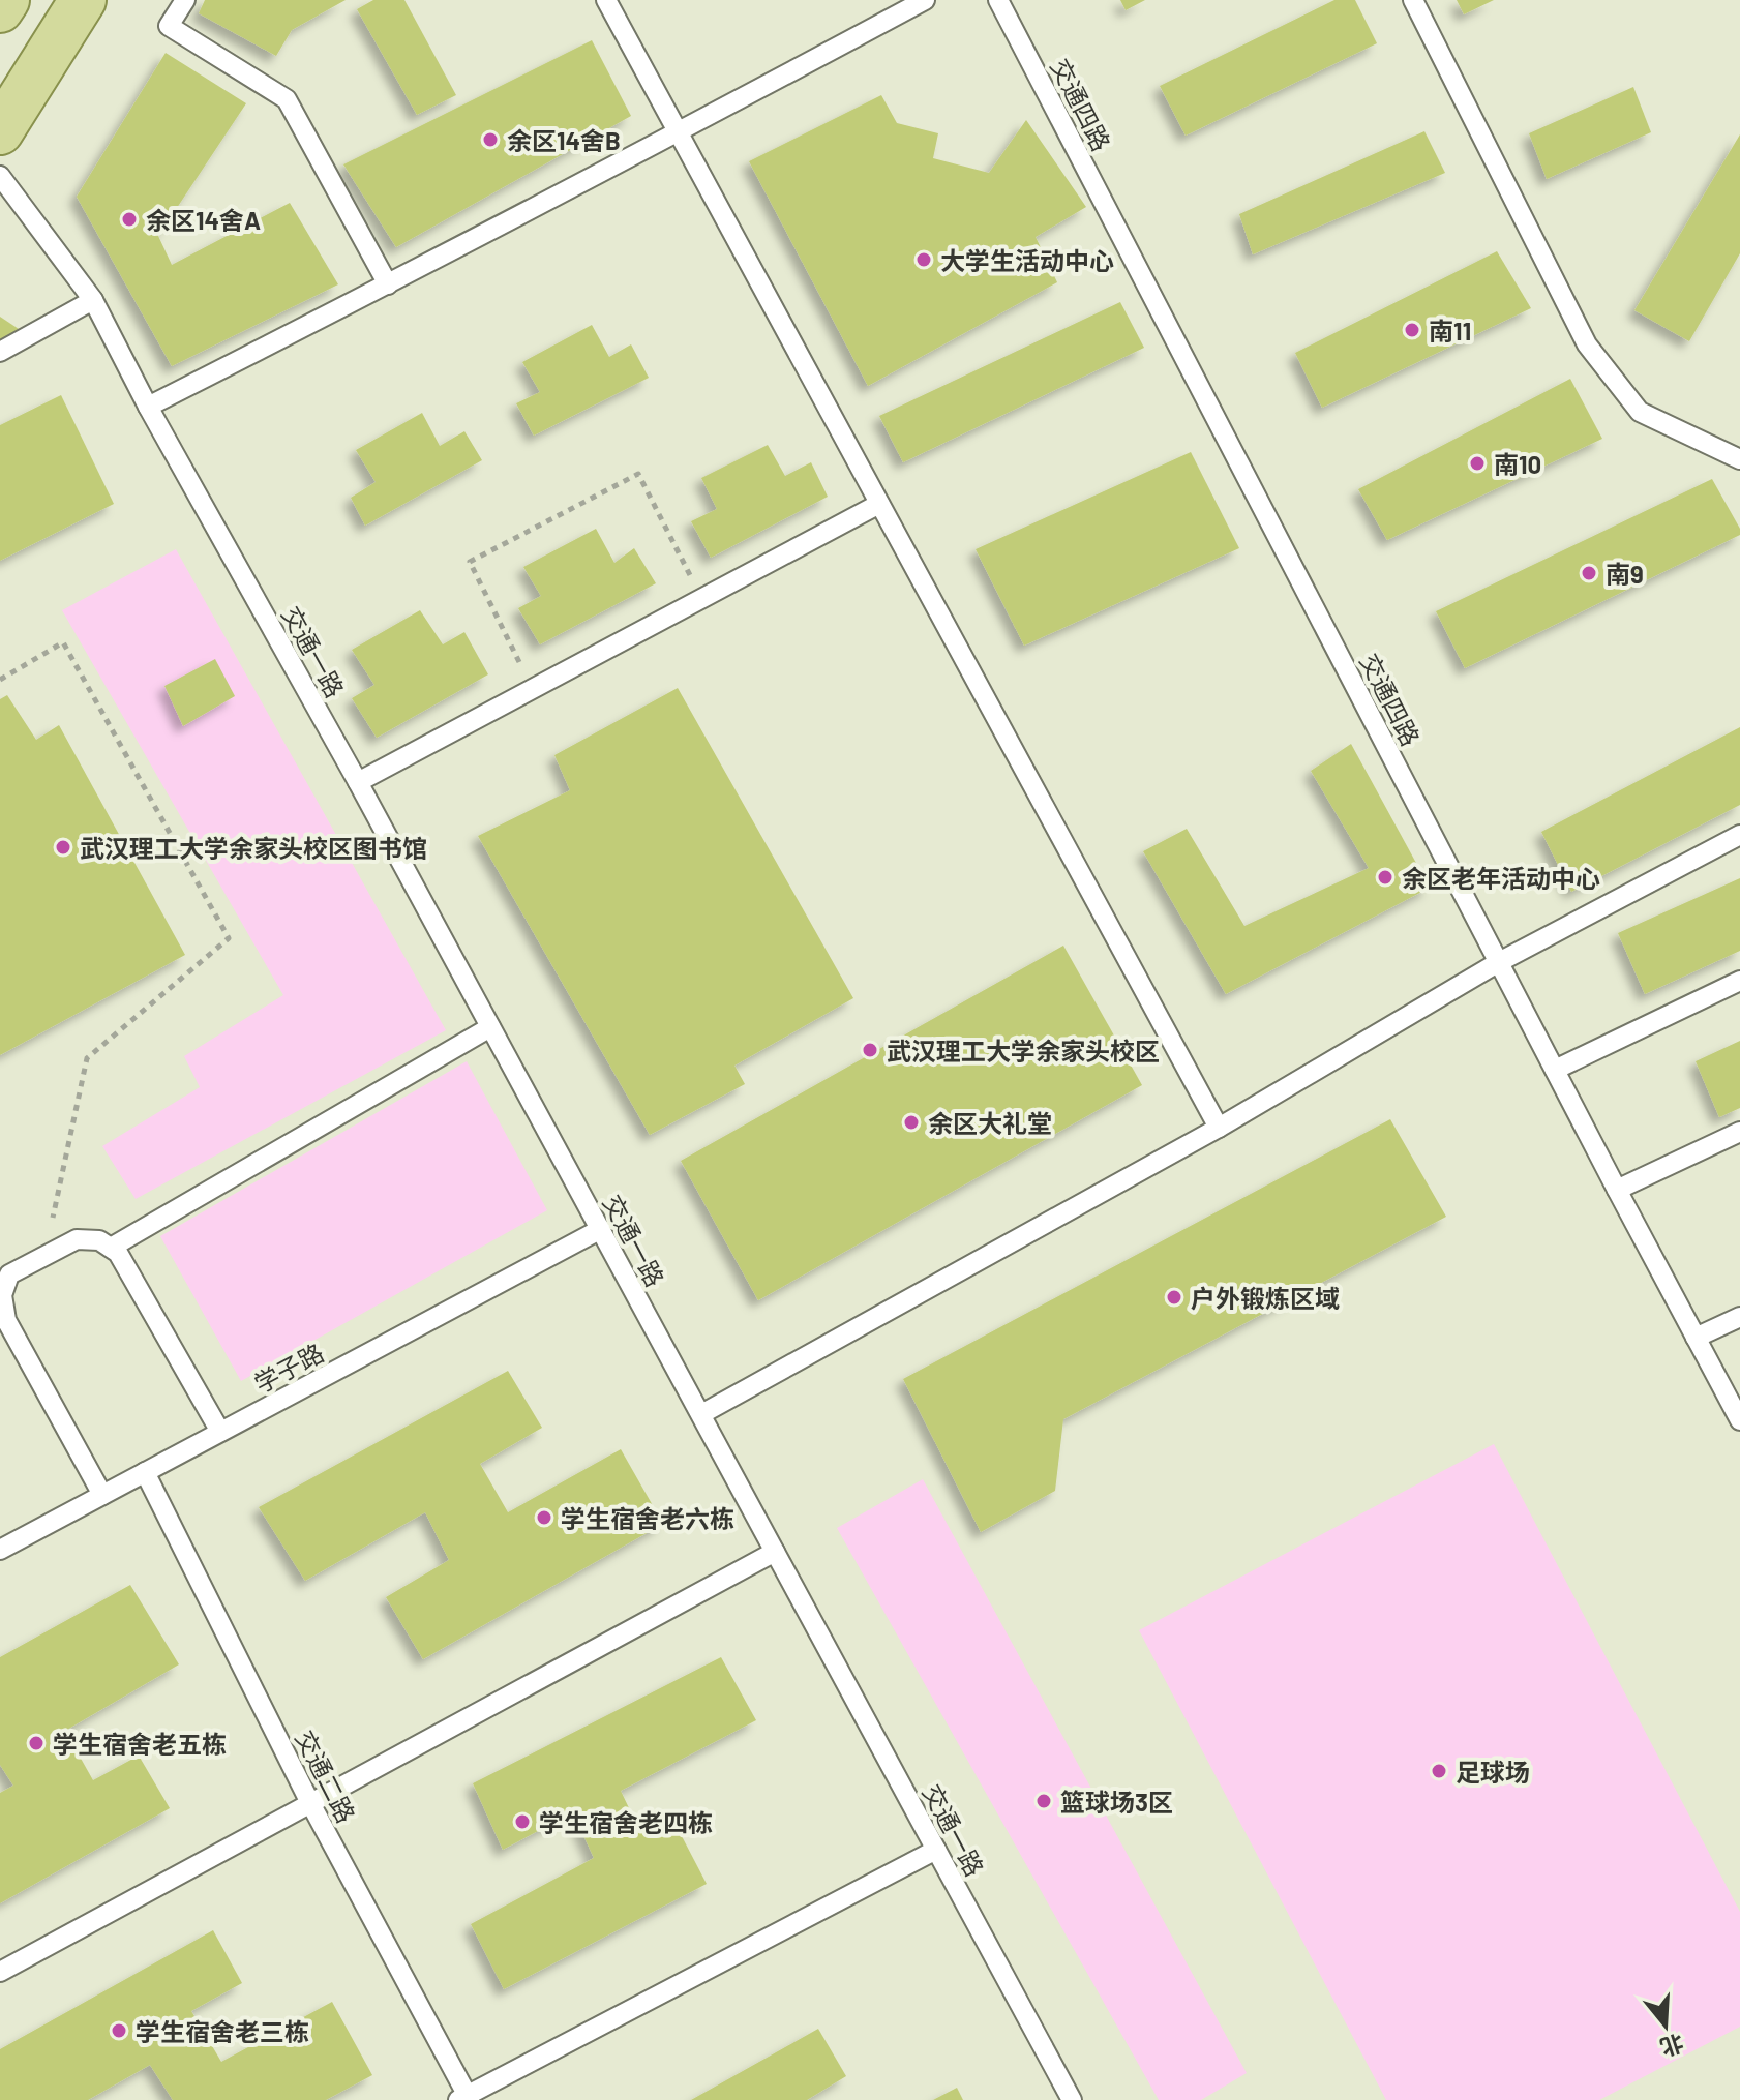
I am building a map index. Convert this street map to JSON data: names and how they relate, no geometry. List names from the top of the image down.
{
  "streets": {
    "lane": [
      "交通四路",
      "交通一路",
      "学子路",
      "交通二路"
    ]
  },
  "crossings": [
    ["交通一路", "学子路"],
    ["学子路", "交通二路"]
  ],
  "places": [
    "余区14舍B",
    "余区14舍A",
    "大学生活动中心",
    "南11",
    "南10",
    "南9",
    "武汉理工大学余家头校区图书馆",
    "余区老年活动中心",
    "武汉理工大学余家头校区",
    "余区大礼堂",
    "户外锻炼区域",
    "学生宿舍老六栋",
    "学生宿舍老五栋",
    "足球场",
    "篮球场3区",
    "学生宿舍老四栋",
    "学生宿舍老三栋"
  ],
  "north": "bottom"
}
